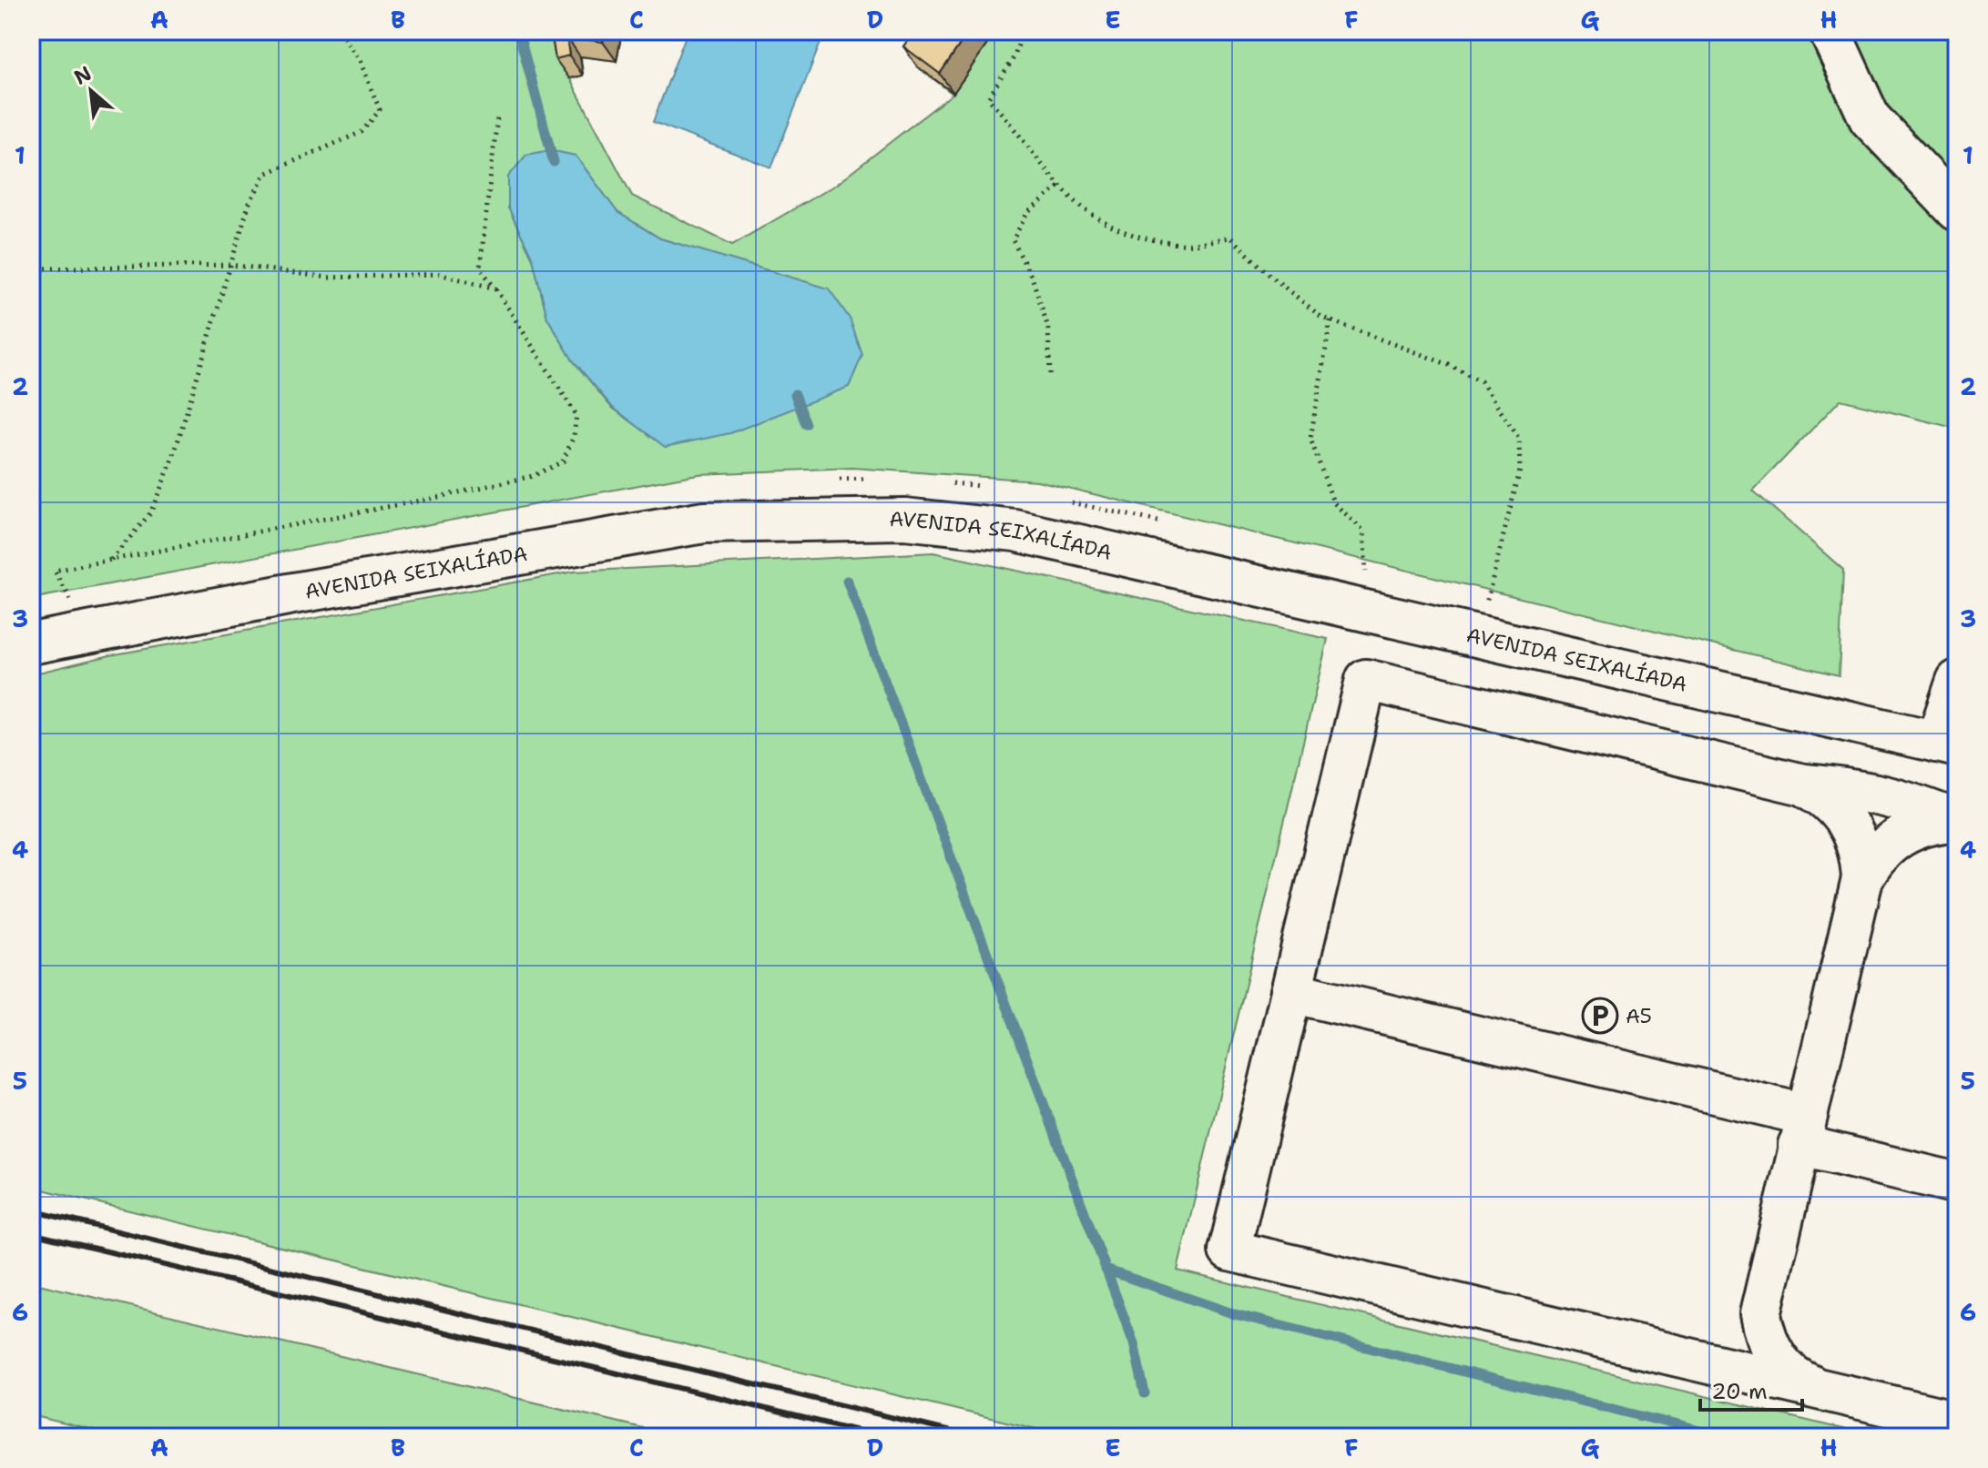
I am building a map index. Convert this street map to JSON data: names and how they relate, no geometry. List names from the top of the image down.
{
  "streets": {
    "street": ["AVENIDA SEIXALÍADA"]
  },
  "places": {
    "parking": ["A5"]
  },
  "scale_bar": "20 m",
  "north": "top left",
  "grid": {
    "columns": [
      "A",
      "B",
      "C",
      "D",
      "E",
      "F",
      "G",
      "H"
    ],
    "rows": [
      "1",
      "2",
      "3",
      "4",
      "5",
      "6"
    ]
  }
}
